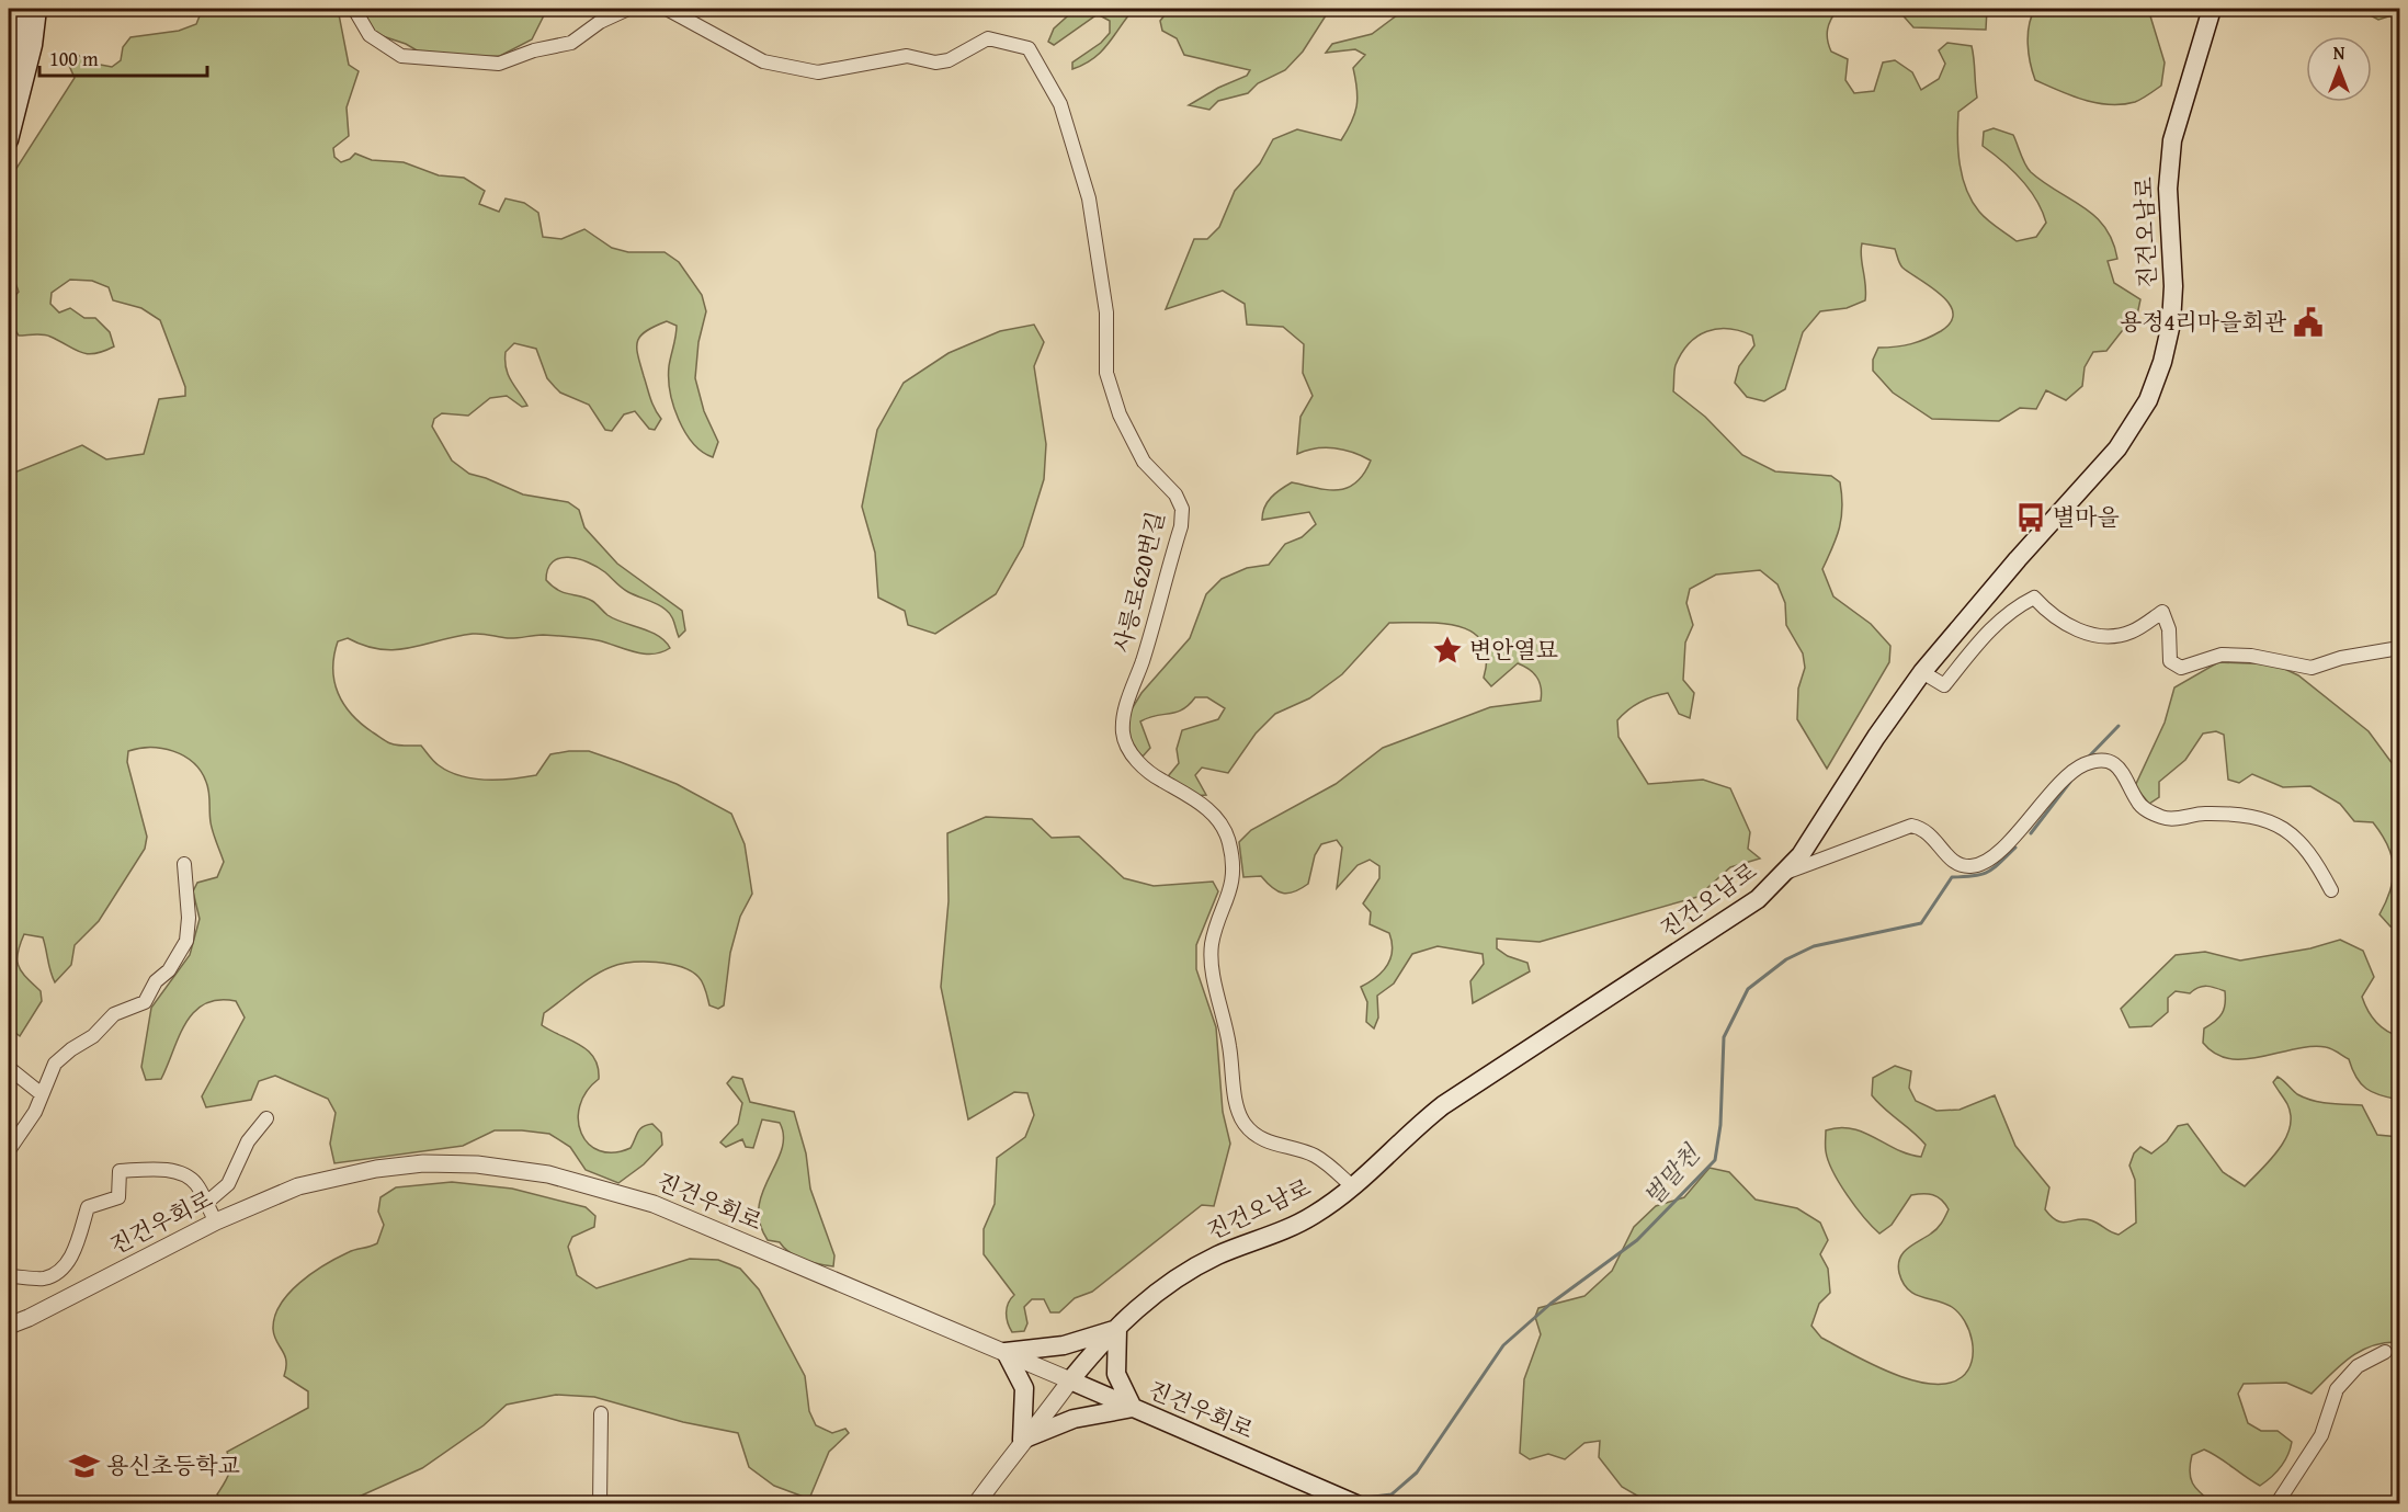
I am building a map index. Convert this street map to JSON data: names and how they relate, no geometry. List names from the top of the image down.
{
  "streets": {
    "main road": ["진건오남로", "진건우회로"],
    "street": ["사릉로620번길"]
  },
  "crossings": [
    ["진건오남로", "사릉로620번길"],
    ["진건오남로", "진건우회로"]
  ],
  "water": ["벌말천"],
  "places": {
    "public building": ["용정4리마을회관"],
    "bus stop": ["별마을"],
    "place": ["변안열묘"],
    "school or university": ["용신초등학교"]
  },
  "scale_bar": "100 m",
  "north": "top"
}
